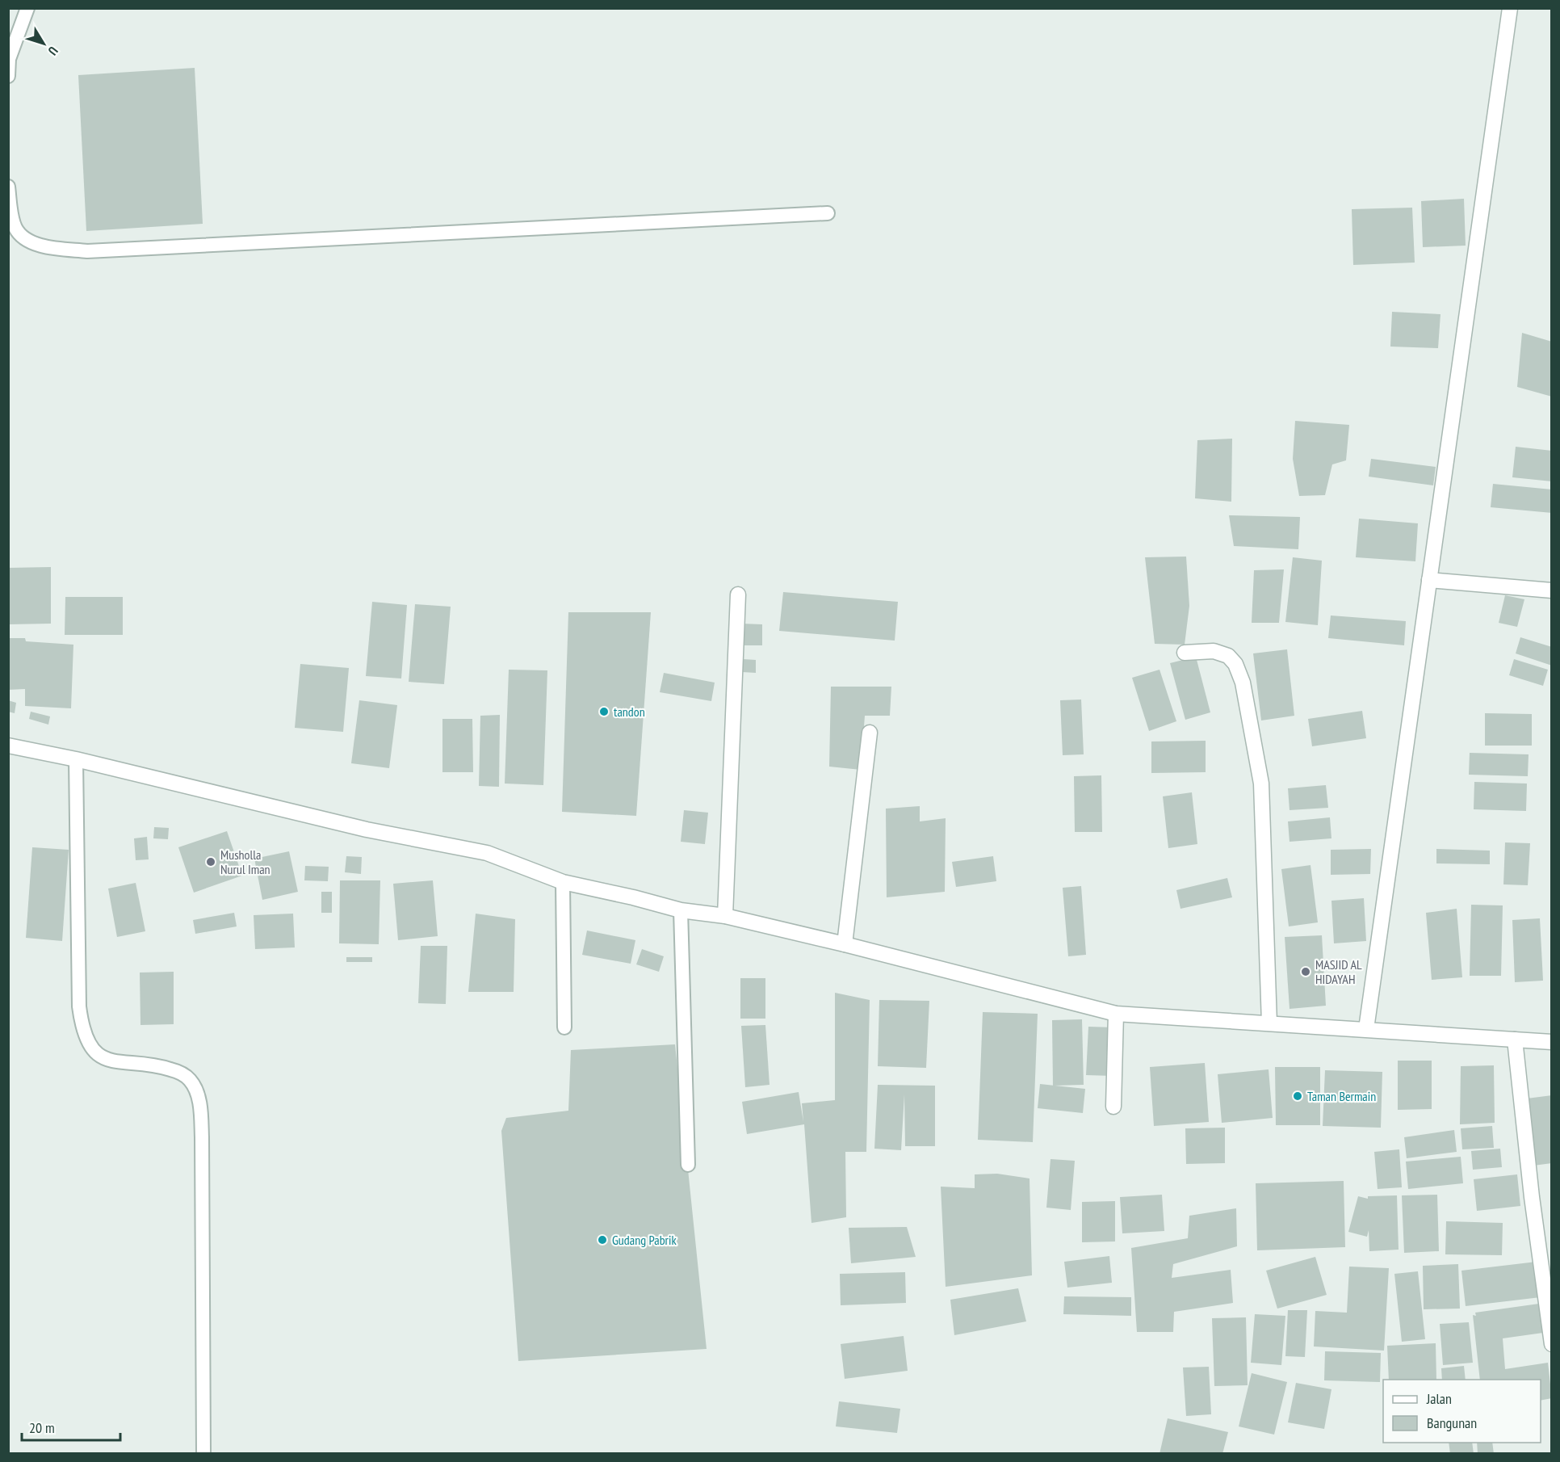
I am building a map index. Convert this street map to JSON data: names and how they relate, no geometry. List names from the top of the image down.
{
  "places": [
    "tandon",
    "Musholla Nurul Iman",
    "MASJID AL HIDAYAH",
    "Taman Bermain",
    "Gudang Pabrik"
  ],
  "legend": ["Jalan", "Bangunan"],
  "scale_bar": "20 m",
  "north": "bottom right"
}
